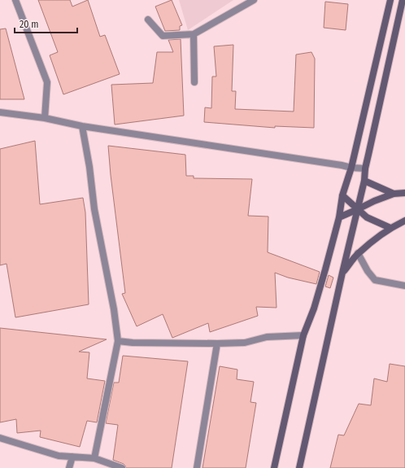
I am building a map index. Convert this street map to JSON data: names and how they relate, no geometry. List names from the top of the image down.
{
  "scale_bar": "20 m"
}
